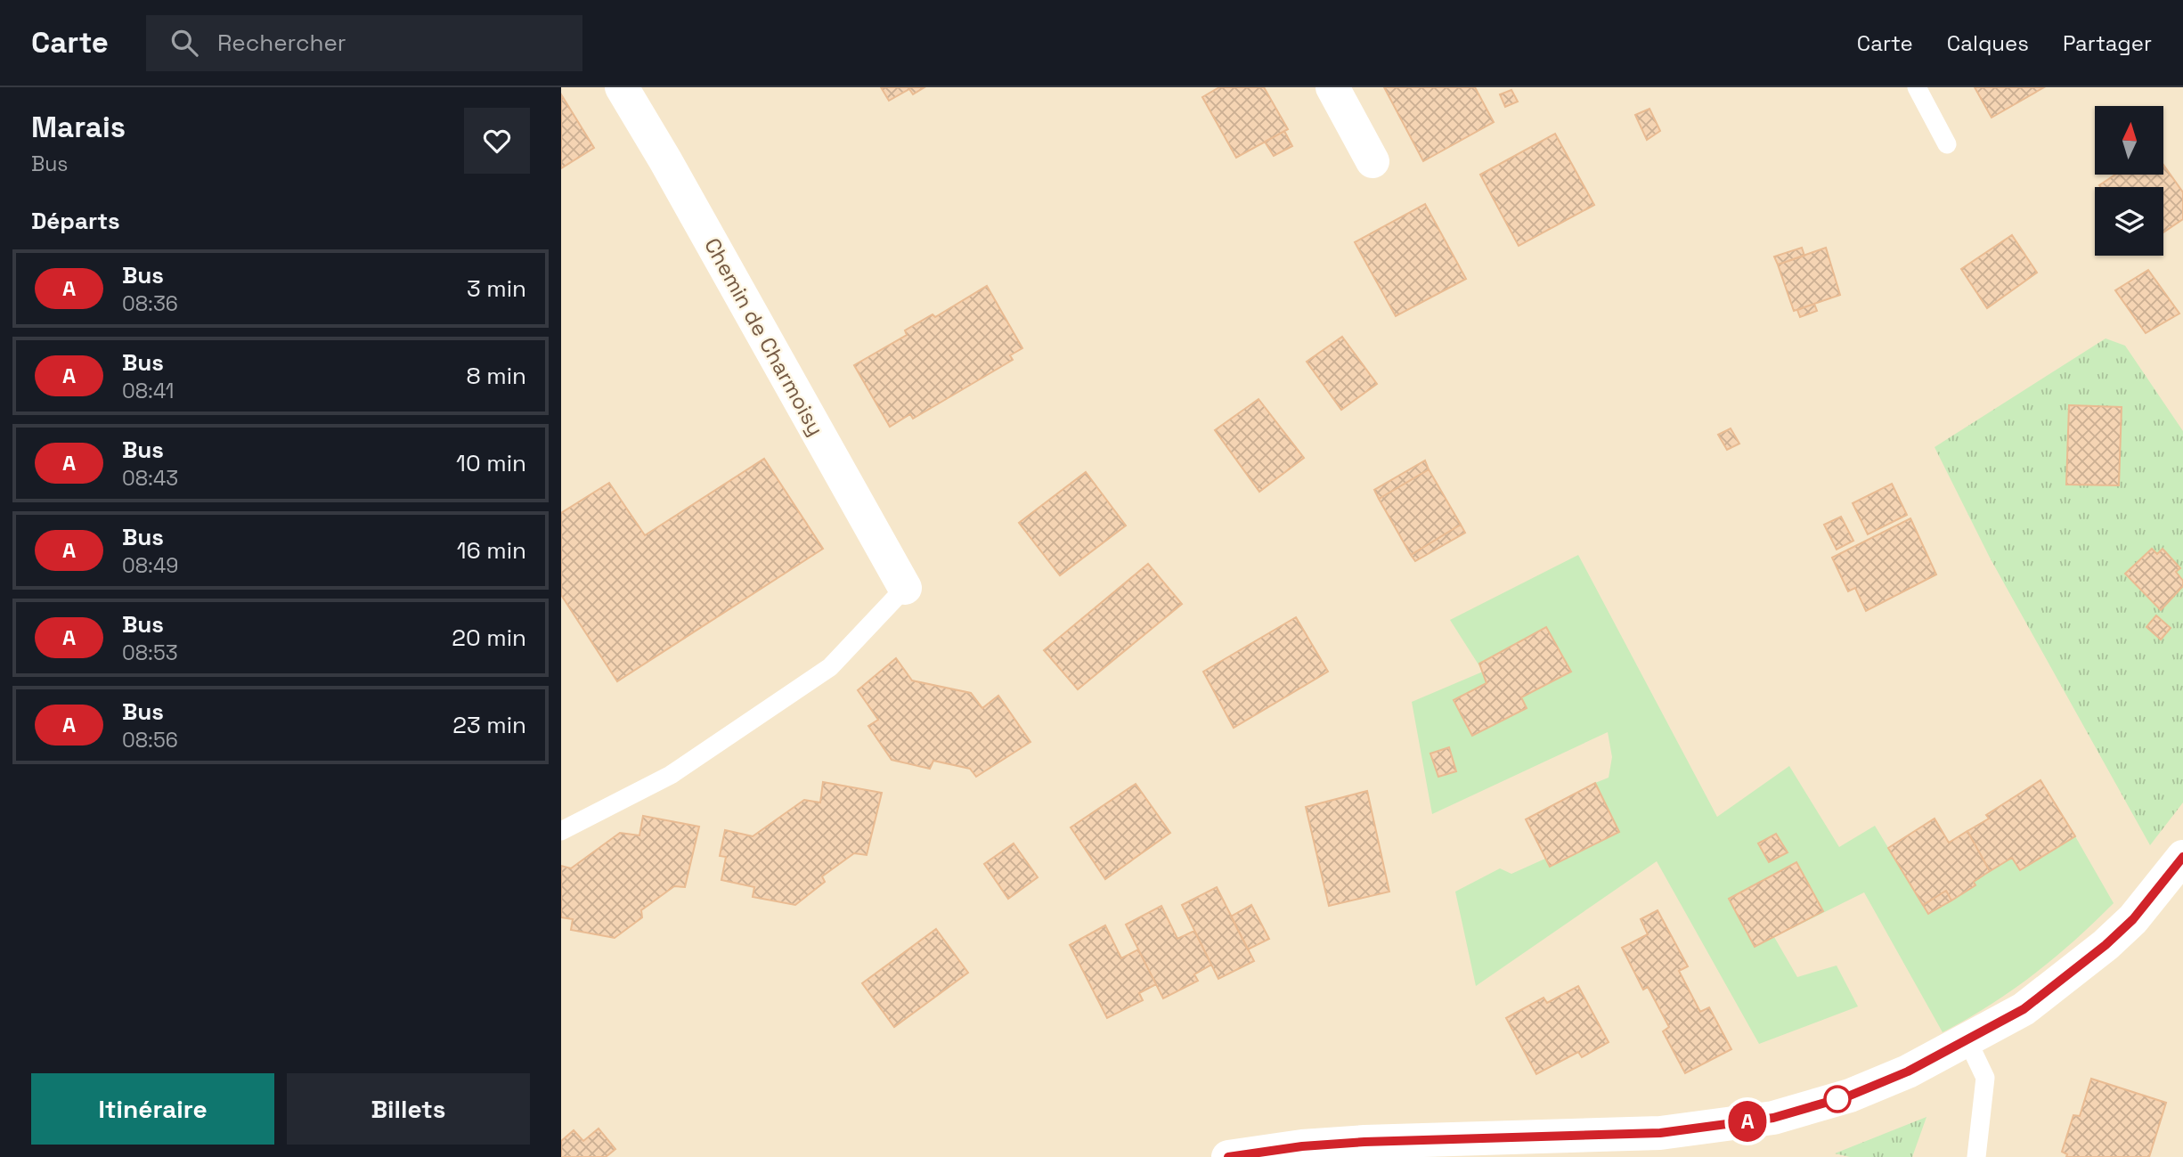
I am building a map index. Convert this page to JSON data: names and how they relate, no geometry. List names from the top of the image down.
{
  "streets": {
    "street": ["Chemin de Charmoisy"]
  },
  "lines": ["bus line A"],
  "north": "top",
  "page": {
    "header": "Carte",
    "search": "Rechercher",
    "nav": ["Carte", "Calques", "Partager"],
    "heading": [
      ["Marais", "Bus"],
      "Départs"
    ],
    "on_map": "A",
    "list": [
      {
        "mark": "A",
        "name": "Bus",
        "note": "08:36",
        "value": "3 min"
      },
      {
        "mark": "A",
        "name": "Bus",
        "note": "08:41",
        "value": "8 min"
      },
      {
        "mark": "A",
        "name": "Bus",
        "note": "08:43",
        "value": "10 min"
      },
      {
        "mark": "A",
        "name": "Bus",
        "note": "08:49",
        "value": "16 min"
      },
      {
        "mark": "A",
        "name": "Bus",
        "note": "08:53",
        "value": "20 min"
      },
      {
        "mark": "A",
        "name": "Bus",
        "note": "08:56",
        "value": "23 min"
      }
    ],
    "buttons": ["Itinéraire", "Billets"]
  }
}
